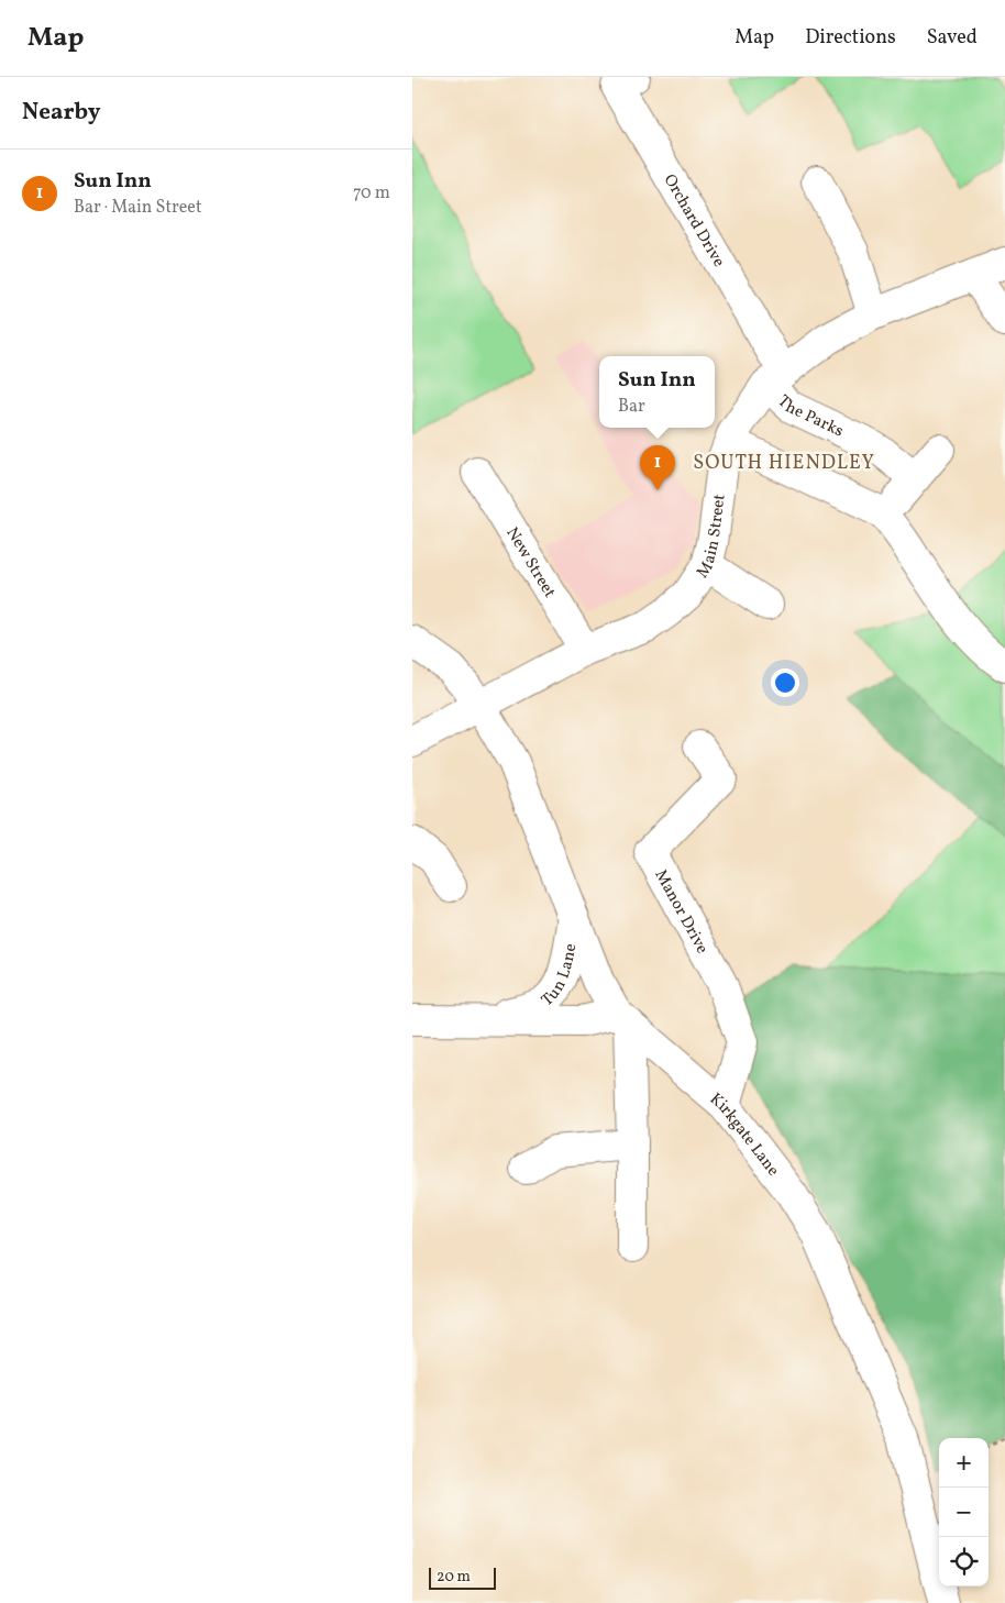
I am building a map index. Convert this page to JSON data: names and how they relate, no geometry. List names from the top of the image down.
{
  "streets": {
    "street": [
      "Orchard Drive",
      "The Parks",
      "Main Street",
      "New Street",
      "Manor Drive",
      "Tun Lane",
      "Kirkgate Lane"
    ]
  },
  "crossings": [
    ["Orchard Drive", "The Parks"],
    ["Orchard Drive", "Main Street"],
    ["The Parks", "Main Street"],
    ["Main Street", "New Street"],
    ["Main Street", "Kirkgate Lane"],
    ["Manor Drive", "Kirkgate Lane"],
    ["Tun Lane", "Kirkgate Lane"]
  ],
  "districts": ["SOUTH HIENDLEY"],
  "scale_bar": "20 m",
  "page": {
    "header": "Map",
    "nav": ["Map", "Directions", "Saved"],
    "heading": "Nearby",
    "list": [
      {
        "mark": "1",
        "name": "Sun Inn",
        "note": "Bar · Main Street",
        "value": "70 m"
      }
    ],
    "popup": ["Sun Inn", "Bar"],
    "pins": "1",
    "map_buttons": ["+", "−"],
    "scale": "20 m"
  }
}
